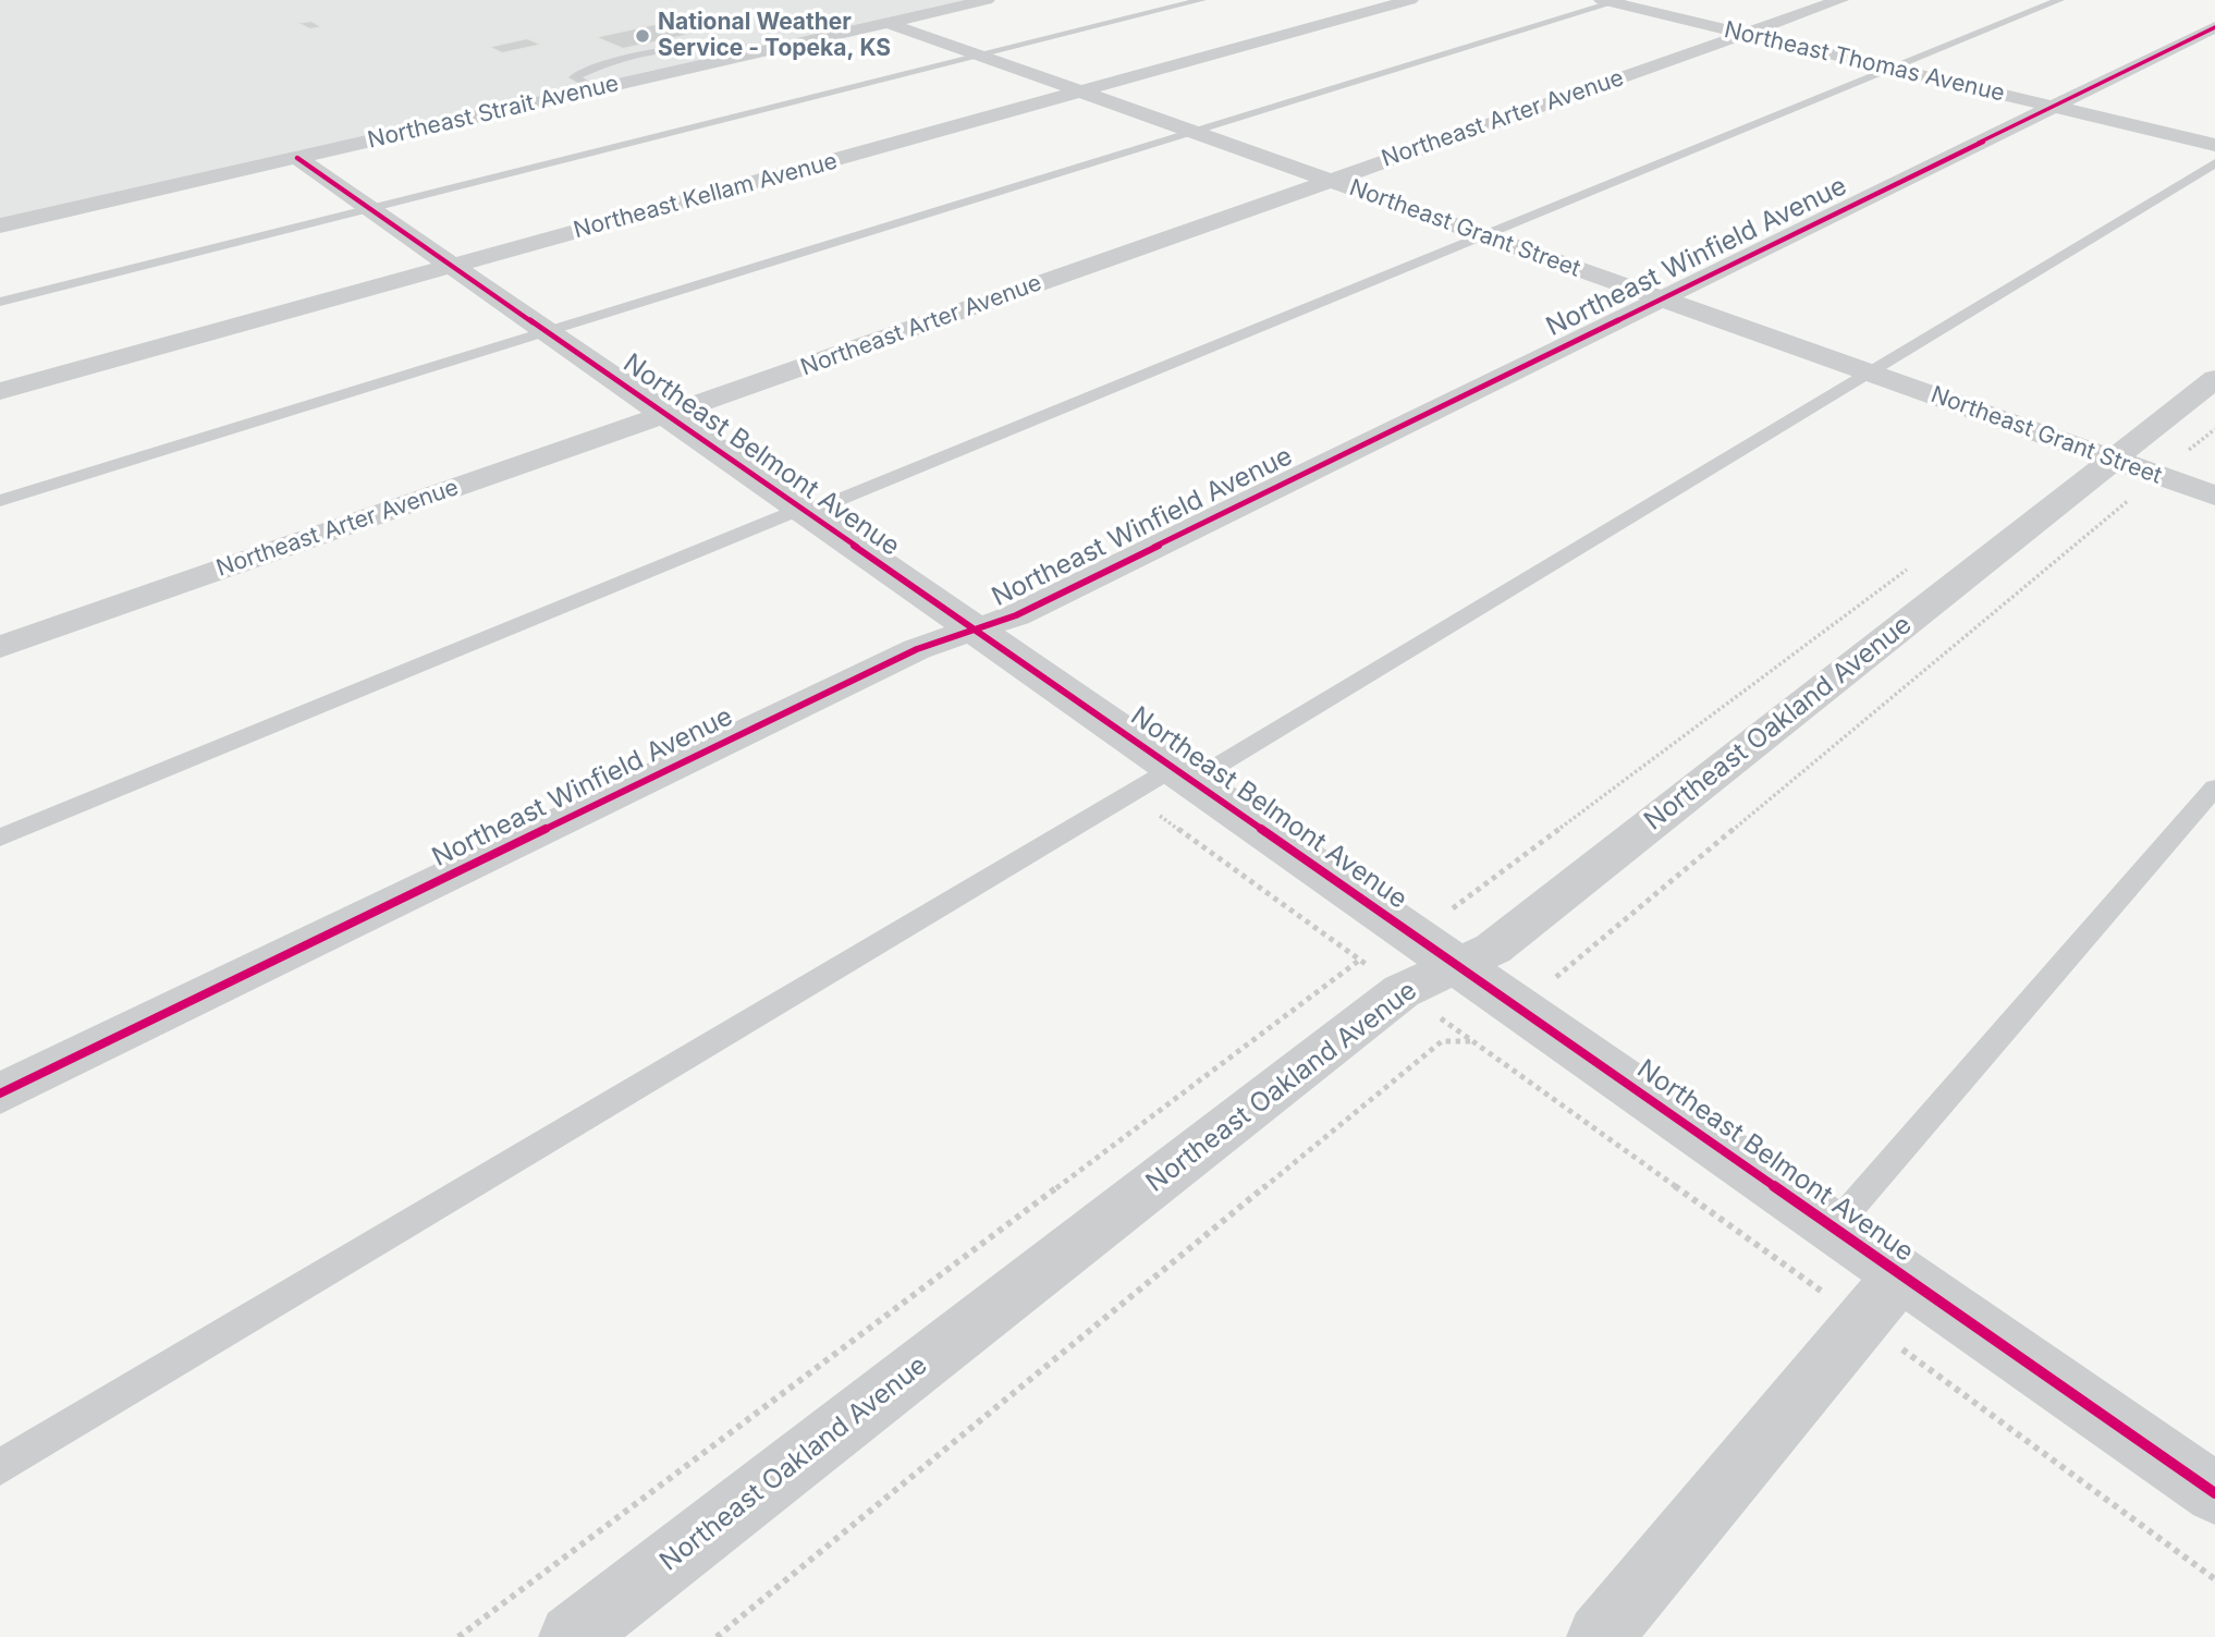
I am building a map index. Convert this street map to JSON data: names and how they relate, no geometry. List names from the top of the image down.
{
  "streets": {
    "street": [
      "Northeast Thomas Avenue",
      "Northeast Strait Avenue",
      "Northeast Arter Avenue",
      "Northeast Kellam Avenue",
      "Northeast Grant Street",
      "Northeast Winfield Avenue",
      "Northeast Belmont Avenue",
      "Northeast Oakland Avenue"
    ]
  },
  "crossings": [
    ["Northeast Thomas Avenue", "Northeast Arter Avenue"],
    ["Northeast Thomas Avenue", "Northeast Winfield Avenue"],
    ["Northeast Strait Avenue", "Northeast Grant Street"],
    ["Northeast Strait Avenue", "Northeast Belmont Avenue"],
    ["Northeast Arter Avenue", "Northeast Grant Street"],
    ["Northeast Arter Avenue", "Northeast Belmont Avenue"],
    ["Northeast Kellam Avenue", "Northeast Grant Street"],
    ["Northeast Kellam Avenue", "Northeast Belmont Avenue"],
    ["Northeast Grant Street", "Northeast Winfield Avenue"],
    ["Northeast Grant Street", "Northeast Oakland Avenue"],
    ["Northeast Winfield Avenue", "Northeast Belmont Avenue"],
    ["Northeast Belmont Avenue", "Northeast Oakland Avenue"]
  ],
  "places": ["National Weather Service - Topeka, KS"]
}
